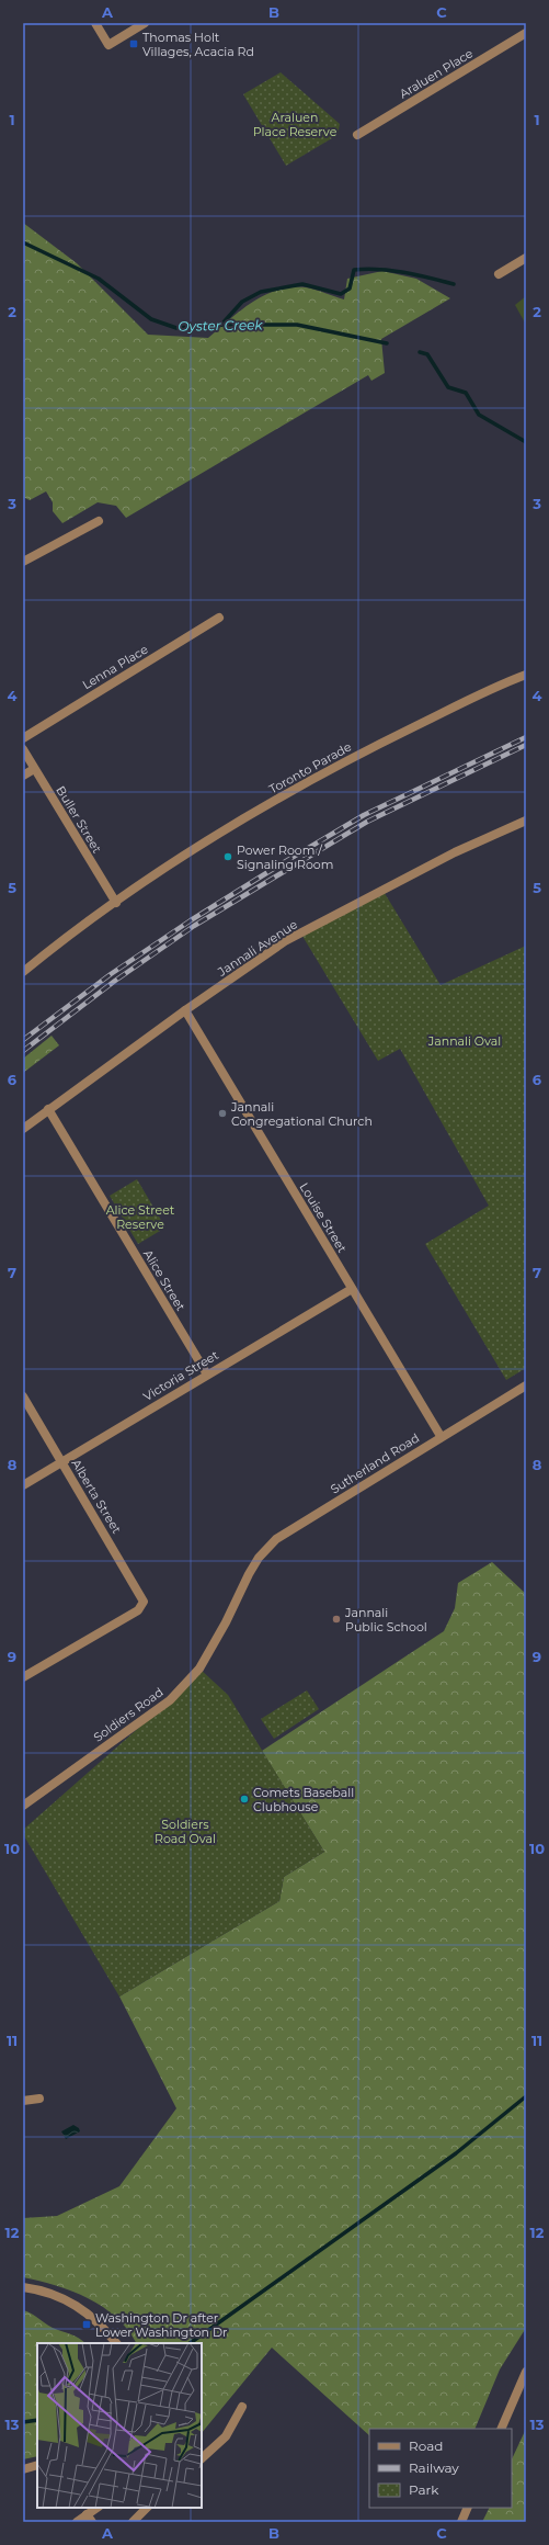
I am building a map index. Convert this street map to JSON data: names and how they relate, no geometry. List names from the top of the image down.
{
  "streets": {
    "street": [
      "Araluen Place",
      "Lenna Place",
      "Toronto Parade",
      "Buller Street",
      "Jannali Avenue",
      "Louise Street",
      "Alice Street",
      "Victoria Street",
      "Sutherland Road",
      "Alberta Street",
      "Soldiers Road"
    ]
  },
  "crossings": [
    ["Toronto Parade", "Buller Street"],
    ["Jannali Avenue", "Louise Street"],
    ["Jannali Avenue", "Alice Street"],
    ["Louise Street", "Victoria Street"],
    ["Louise Street", "Sutherland Road"],
    ["Alice Street", "Victoria Street"],
    ["Victoria Street", "Alberta Street"],
    ["Sutherland Road", "Soldiers Road"]
  ],
  "water": ["Oyster Creek"],
  "parks": [
    "Araluen Place Reserve",
    "Jannali Oval",
    "Alice Street Reserve",
    "Soldiers Road Oval"
  ],
  "places": {
    "transit": ["Thomas Holt Villages, Acacia Rd", "Washington Dr after Lower Washington Dr"],
    "other": [
      "Power Room / Signaling Room",
      "Jannali Congregational Church",
      "Jannali Public School",
      "Comets Baseball Clubhouse"
    ]
  },
  "legend": ["Road", "Railway", "Park"],
  "grid": {
    "columns": ["A", "B", "C"],
    "rows": [
      "1",
      "2",
      "3",
      "4",
      "5",
      "6",
      "7",
      "8",
      "9",
      "10",
      "11",
      "12",
      "13"
    ]
  }
}
